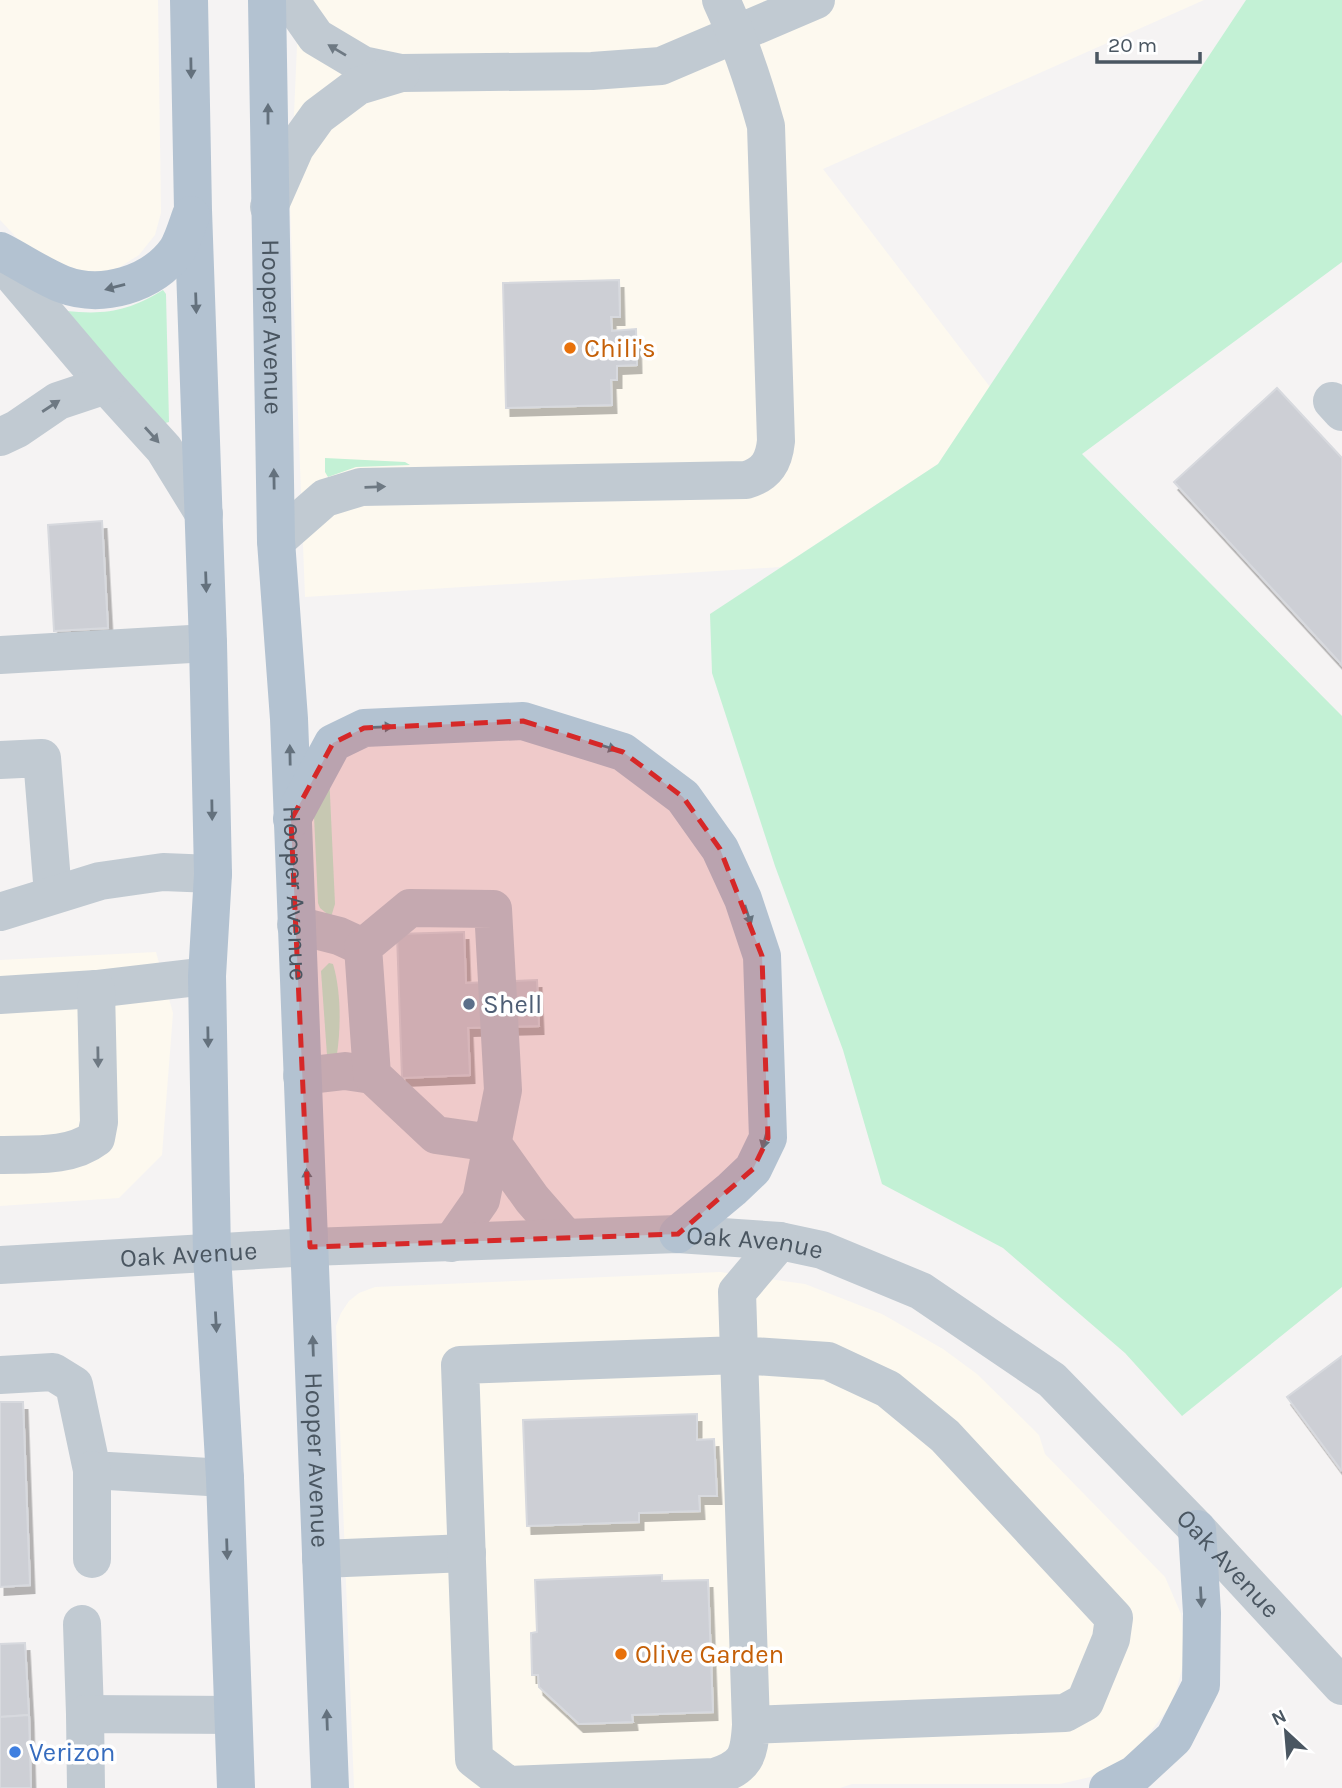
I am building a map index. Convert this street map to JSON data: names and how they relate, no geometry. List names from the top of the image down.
{
  "streets": {
    "main road": ["Hooper Avenue"],
    "street": ["Oak Avenue"]
  },
  "crossings": [
    ["Hooper Avenue", "Oak Avenue"]
  ],
  "places": [
    "Chili's",
    "Shell",
    "Olive Garden",
    "Verizon"
  ],
  "scale_bar": "20 m",
  "north": "top left"
}
